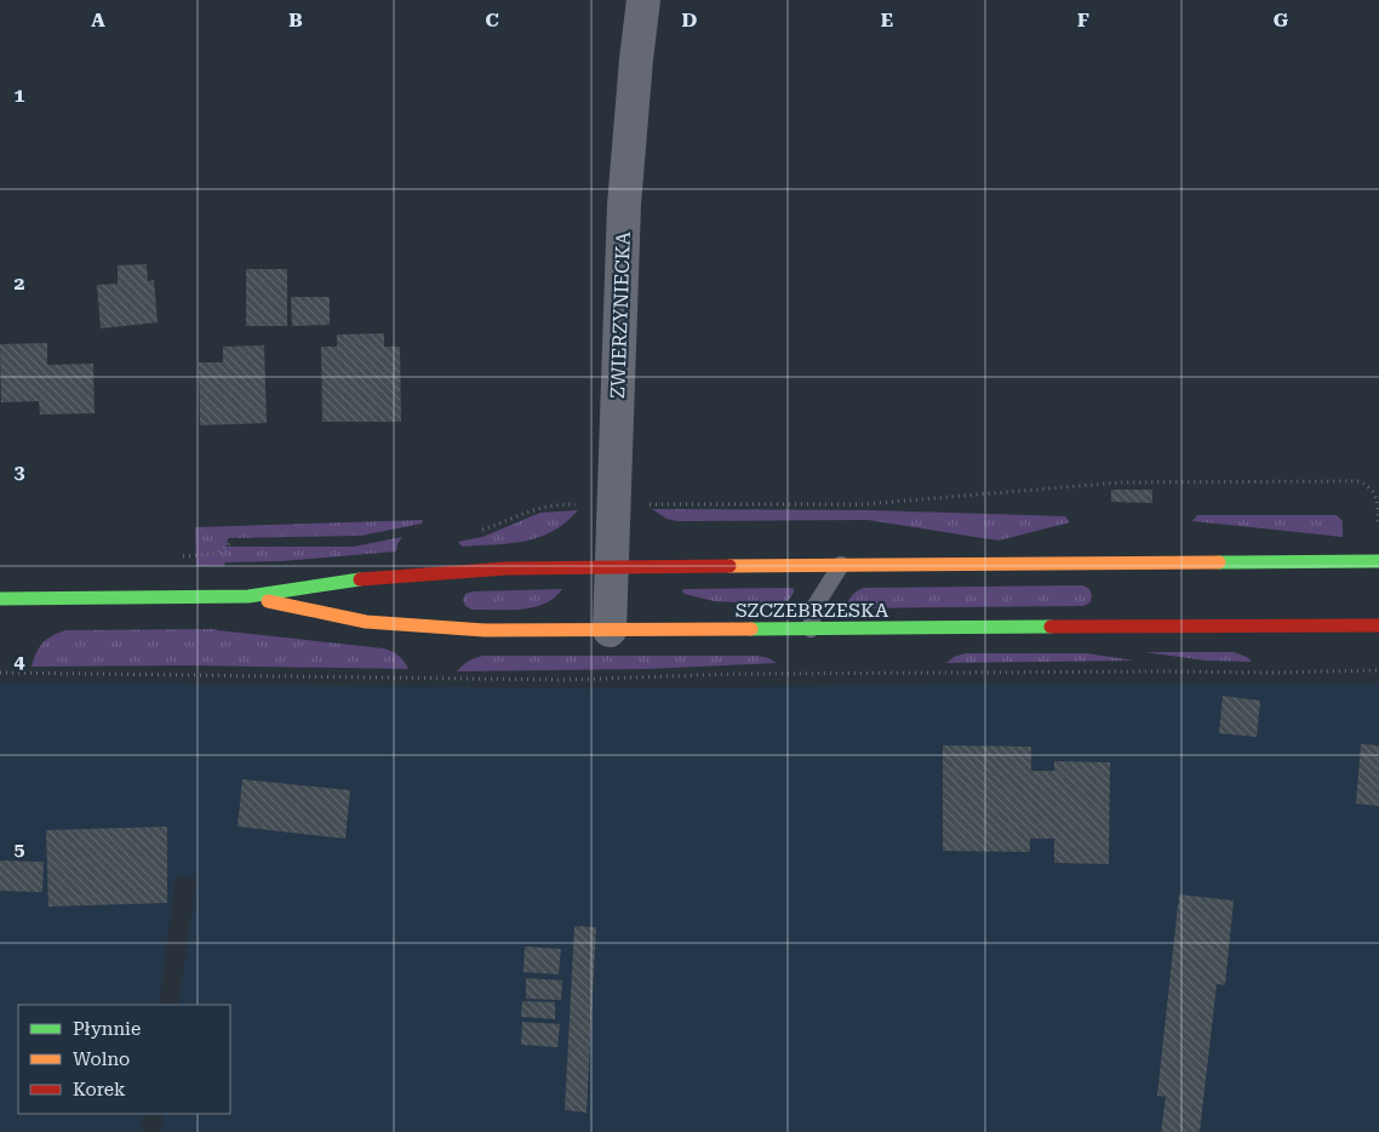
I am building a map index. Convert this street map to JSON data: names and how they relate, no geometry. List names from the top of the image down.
{
  "streets": {
    "main road": ["SZCZEBRZESKA"],
    "street": ["ZWIERZYNIECKA"]
  },
  "crossings": [
    ["ZWIERZYNIECKA", "SZCZEBRZESKA"]
  ],
  "legend": ["Płynnie", "Wolno", "Korek"],
  "grid": {
    "columns": [
      "A",
      "B",
      "C",
      "D",
      "E",
      "F",
      "G"
    ],
    "rows": [
      "1",
      "2",
      "3",
      "4",
      "5"
    ]
  }
}
